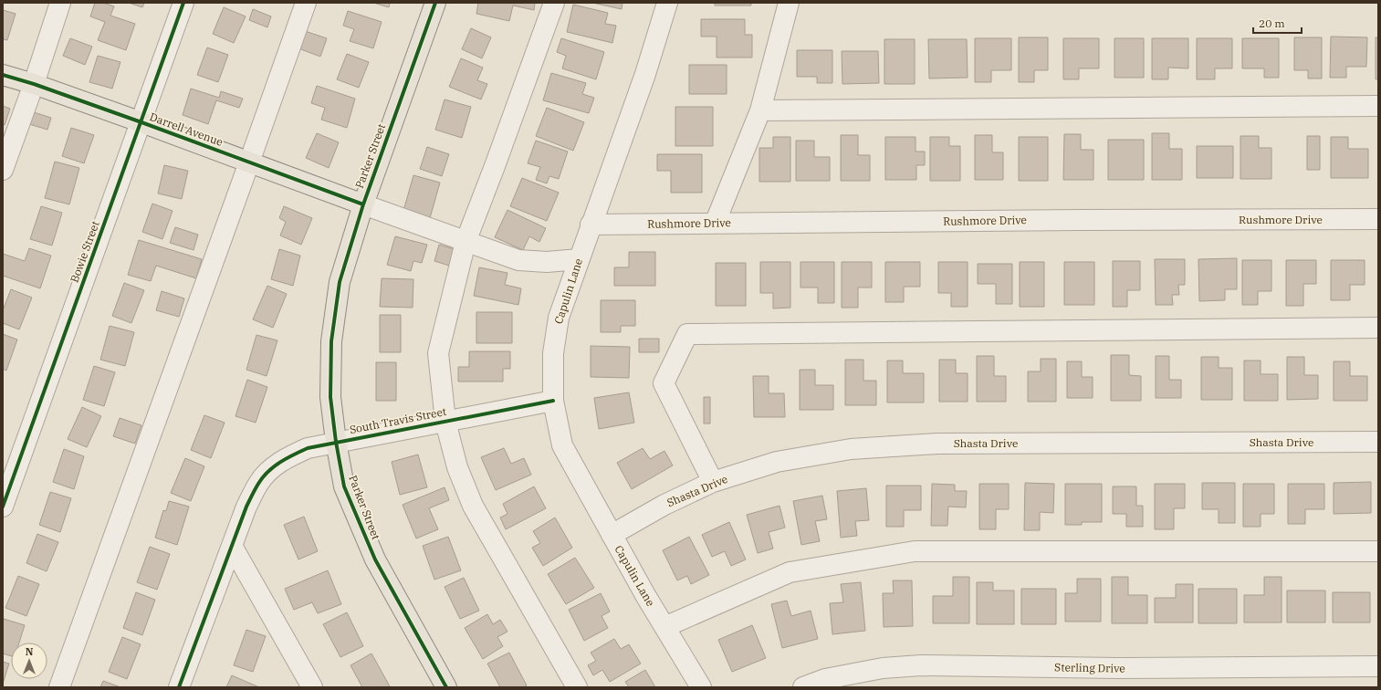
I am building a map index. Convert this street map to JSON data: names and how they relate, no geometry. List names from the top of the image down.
{
  "streets": {
    "main road": ["Darrell Avenue", "Parker Street"],
    "street": [
      "Rushmore Drive",
      "Bowie Street",
      "Capulin Lane",
      "South Travis Street",
      "Shasta Drive",
      "Sterling Drive"
    ]
  },
  "crossings": [
    ["Darrell Avenue", "Parker Street"],
    ["Darrell Avenue", "Bowie Street"],
    ["Parker Street", "South Travis Street"],
    ["Rushmore Drive", "Capulin Lane"],
    ["Capulin Lane", "South Travis Street"],
    ["Capulin Lane", "Shasta Drive"]
  ],
  "scale_bar": "20 m",
  "north": "top"
}
